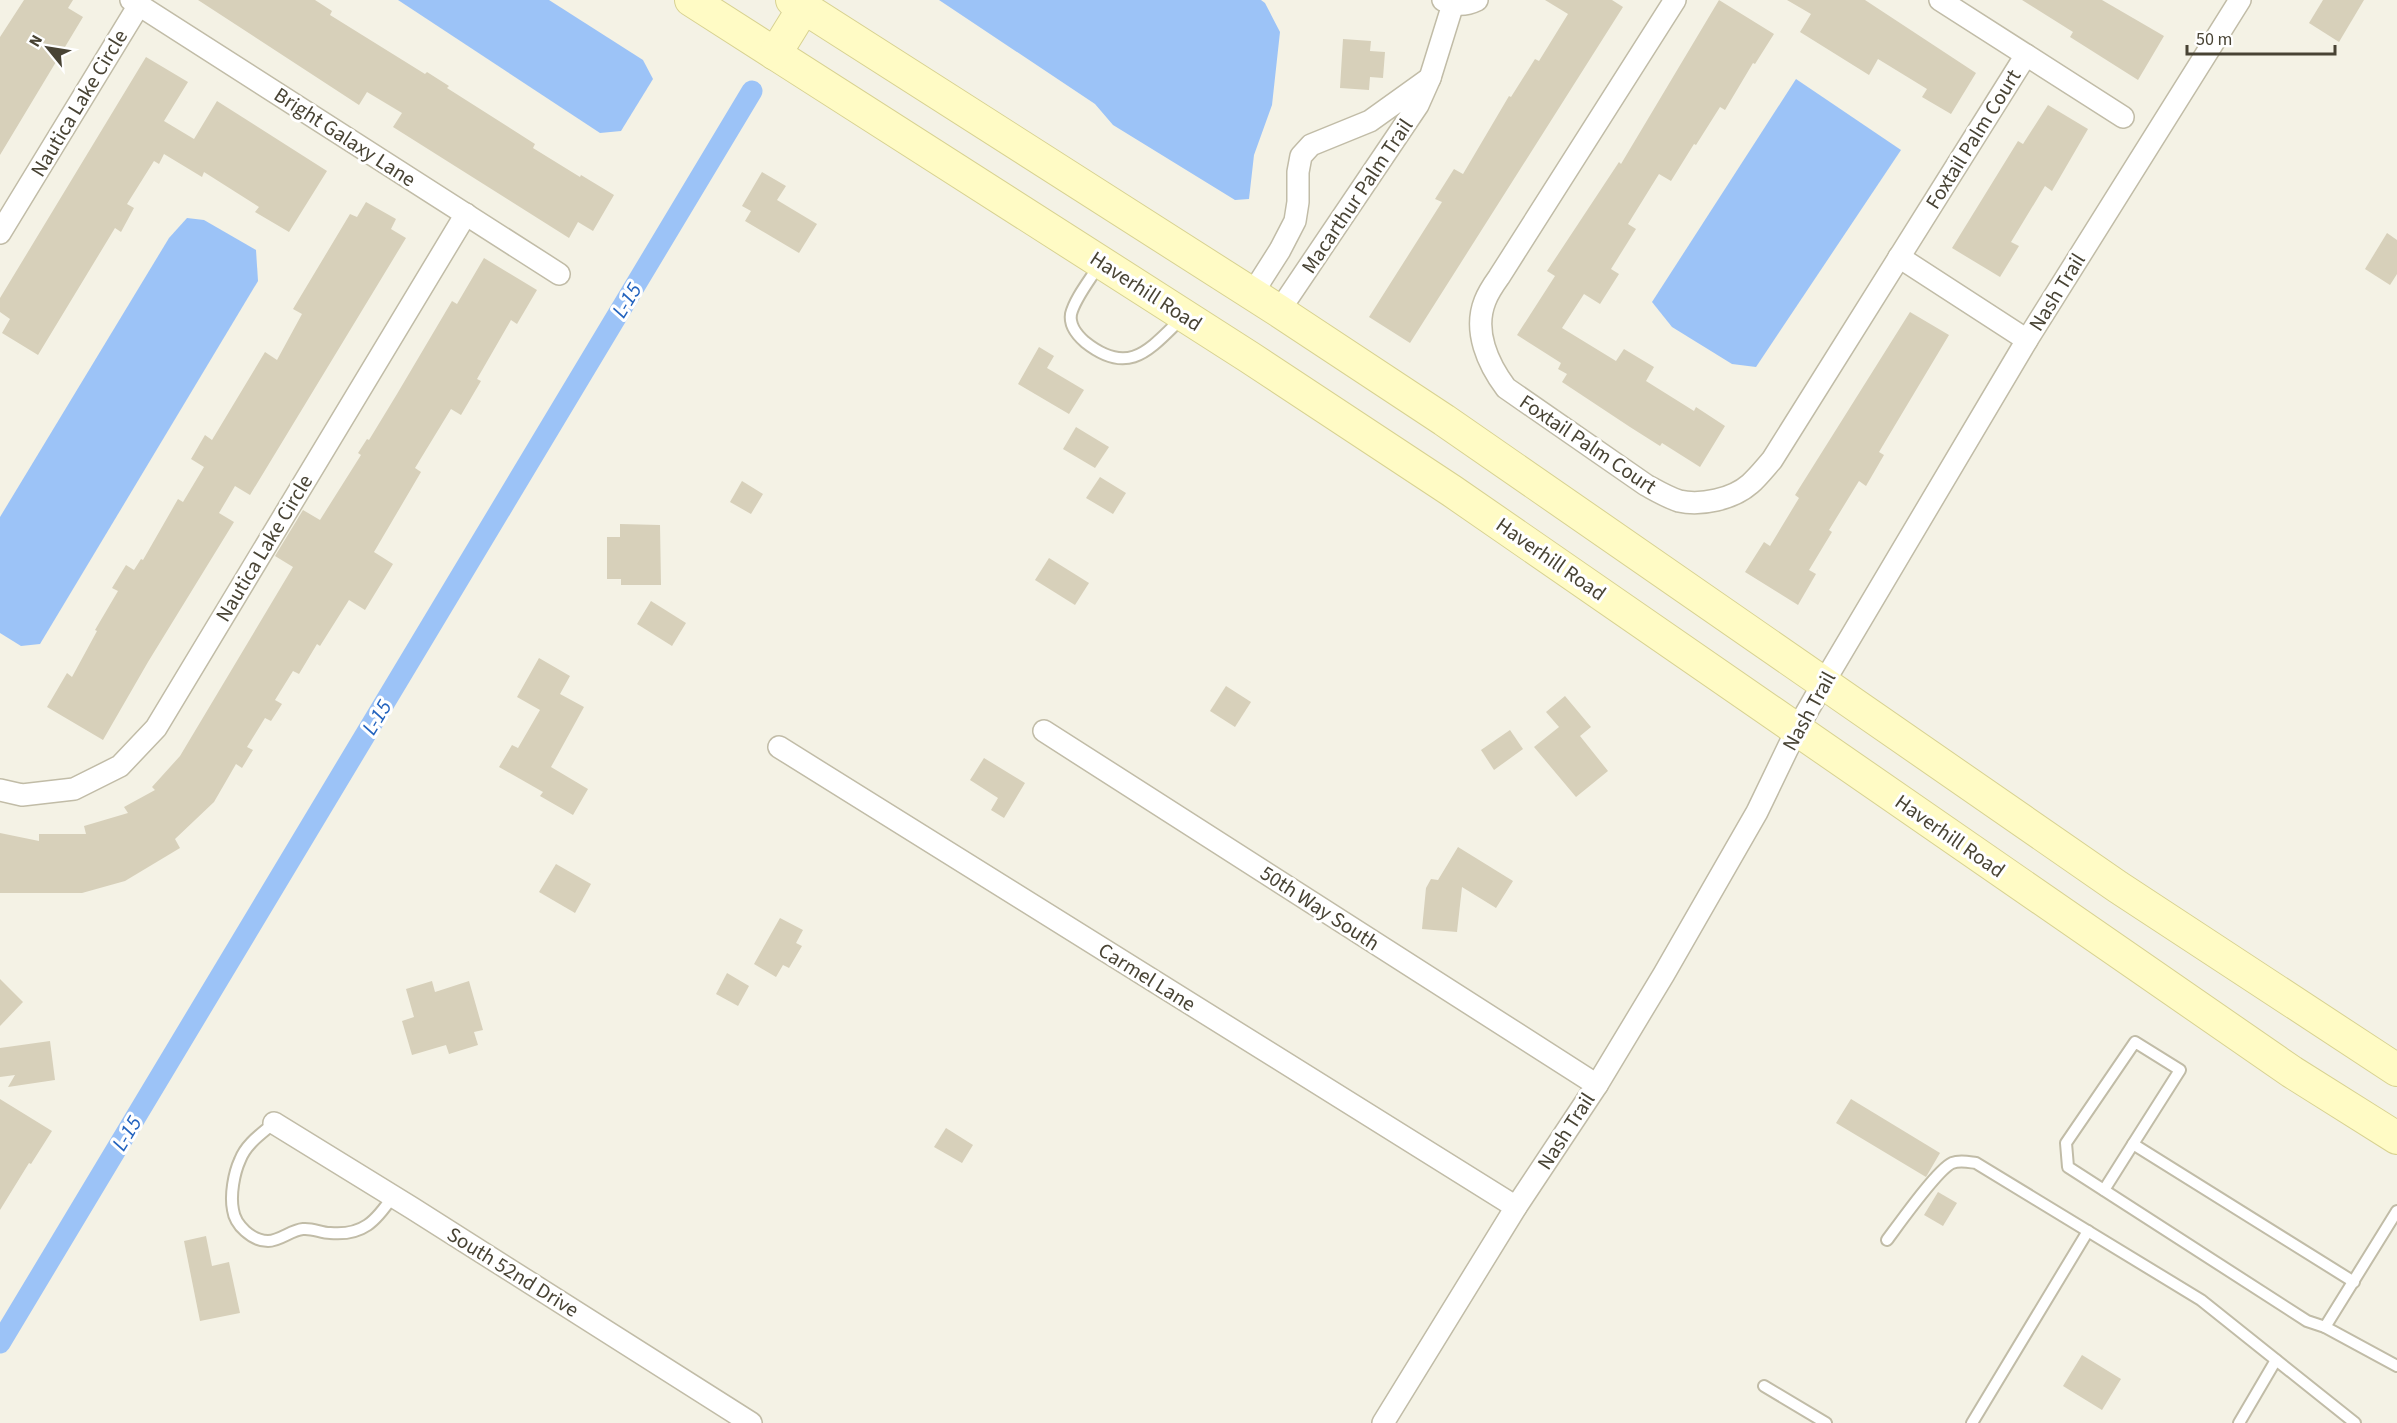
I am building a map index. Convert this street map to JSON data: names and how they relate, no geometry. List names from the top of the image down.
{
  "streets": {
    "street": [
      "Nautica Lake Circle",
      "Bright Galaxy Lane",
      "Foxtail Palm Court",
      "Macarthur Palm Trail",
      "Haverhill Road",
      "Nash Trail",
      "50th Way South",
      "Carmel Lane",
      "South 52nd Drive"
    ]
  },
  "crossings": [
    ["Nautica Lake Circle", "Bright Galaxy Lane"],
    ["Haverhill Road", "Nash Trail"],
    ["Nash Trail", "50th Way South"],
    ["Nash Trail", "Carmel Lane"]
  ],
  "water": ["L-15"],
  "scale_bar": "50 m",
  "north": "top left"
}
